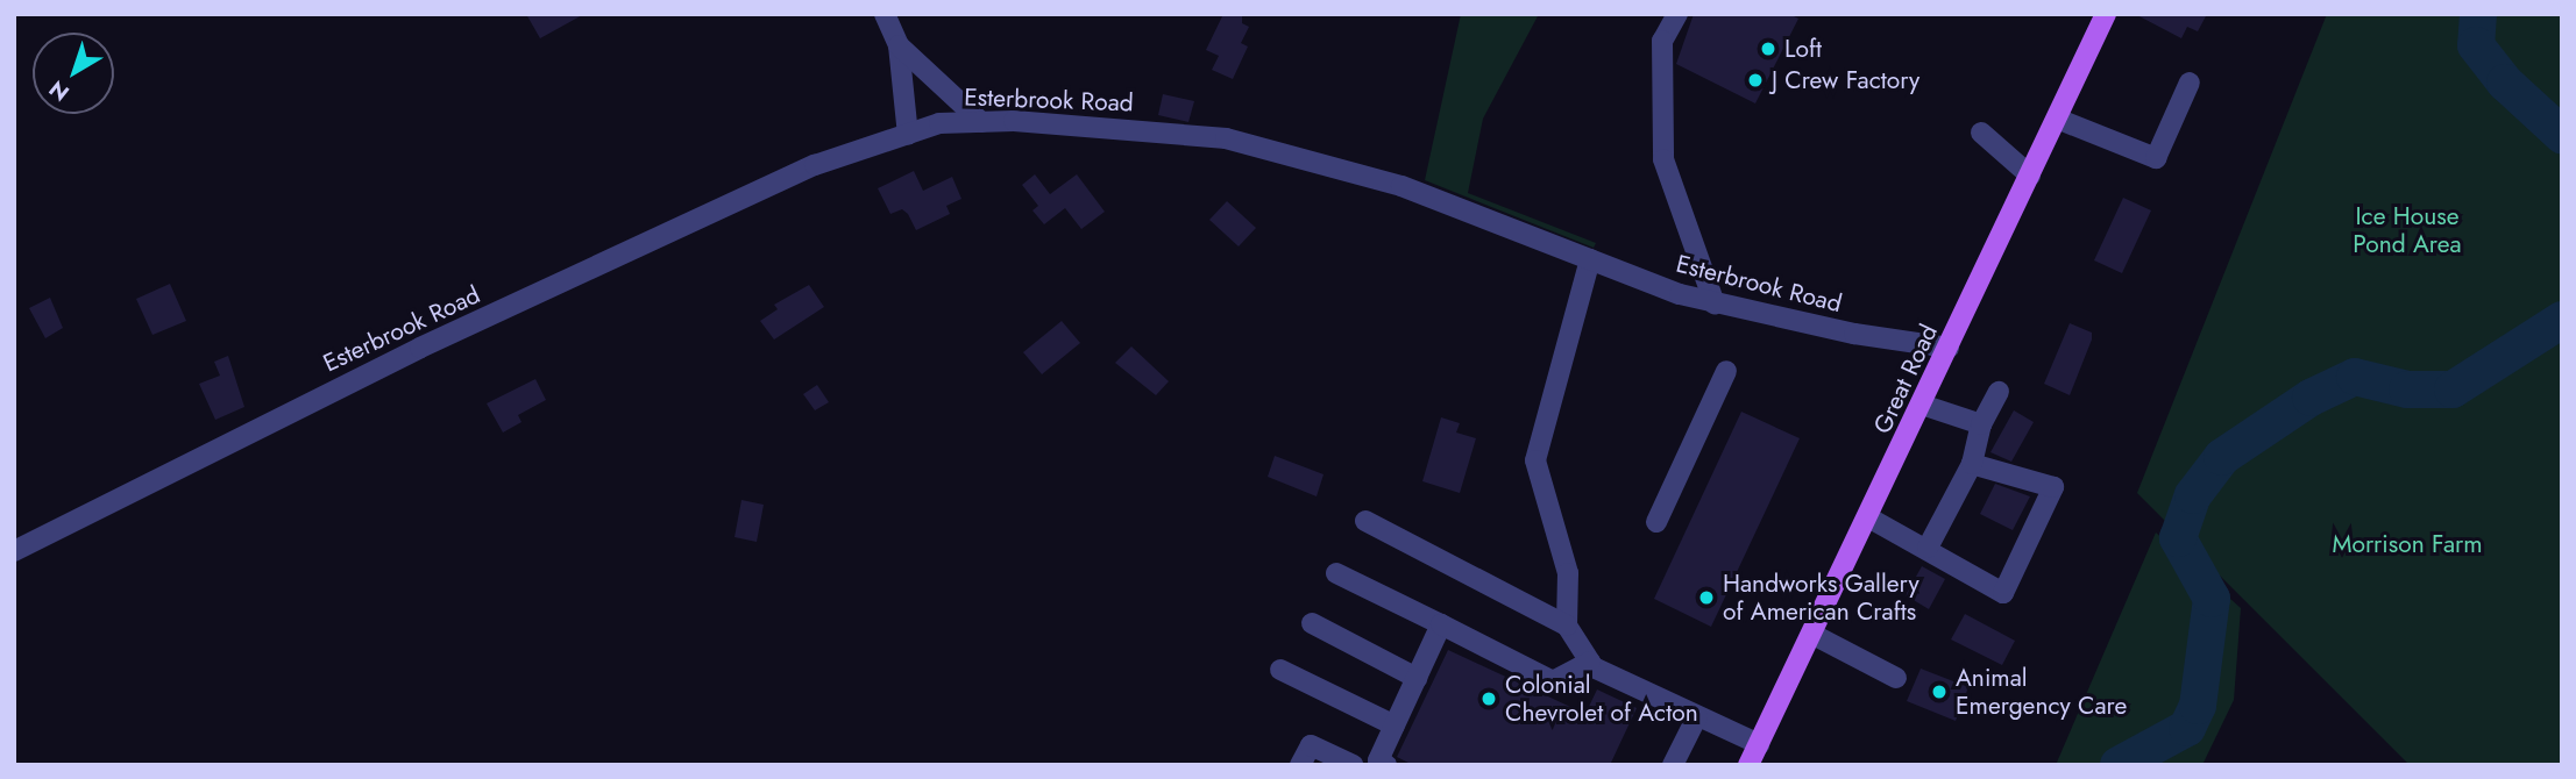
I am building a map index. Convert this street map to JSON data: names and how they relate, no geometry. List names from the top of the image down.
{
  "streets": {
    "main road": ["Great Road"],
    "street": ["Esterbrook Road"]
  },
  "crossings": [
    ["Esterbrook Road", "Great Road"]
  ],
  "parks": ["Ice House Pond Area", "Morrison Farm"],
  "places": [
    "Loft",
    "J Crew Factory",
    "Handworks Gallery of American Crafts",
    "Animal Emergency Care",
    "Colonial Chevrolet of Acton"
  ],
  "north": "bottom left"
}
